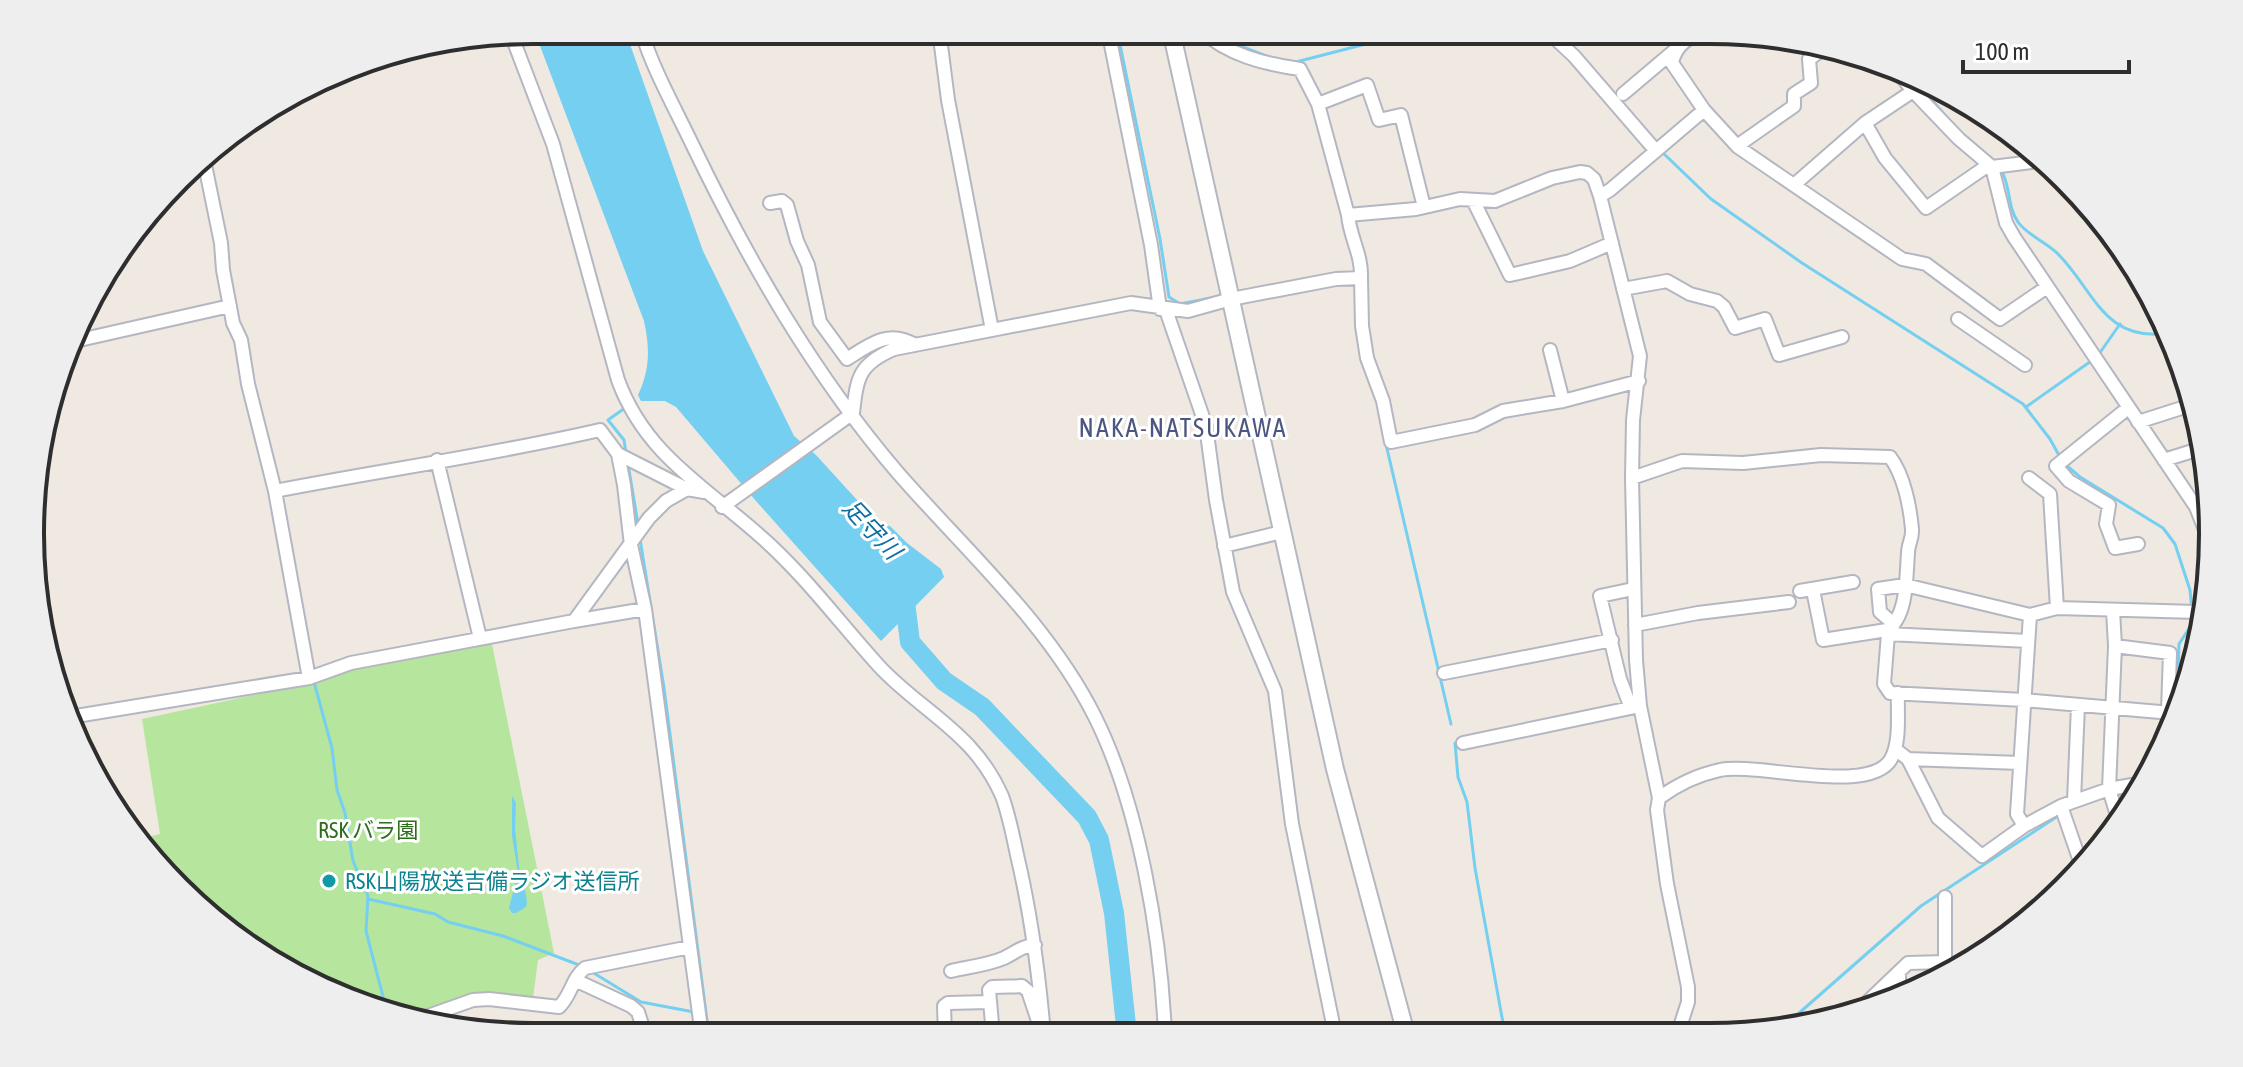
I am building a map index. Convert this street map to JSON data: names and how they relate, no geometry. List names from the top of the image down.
{
  "districts": ["NAKA-NATSUKAWA"],
  "water": ["足守川"],
  "parks": ["RSK バラ園"],
  "places": ["RSK山陽放送吉備ラジオ送信所"],
  "scale_bar": "100 m"
}
